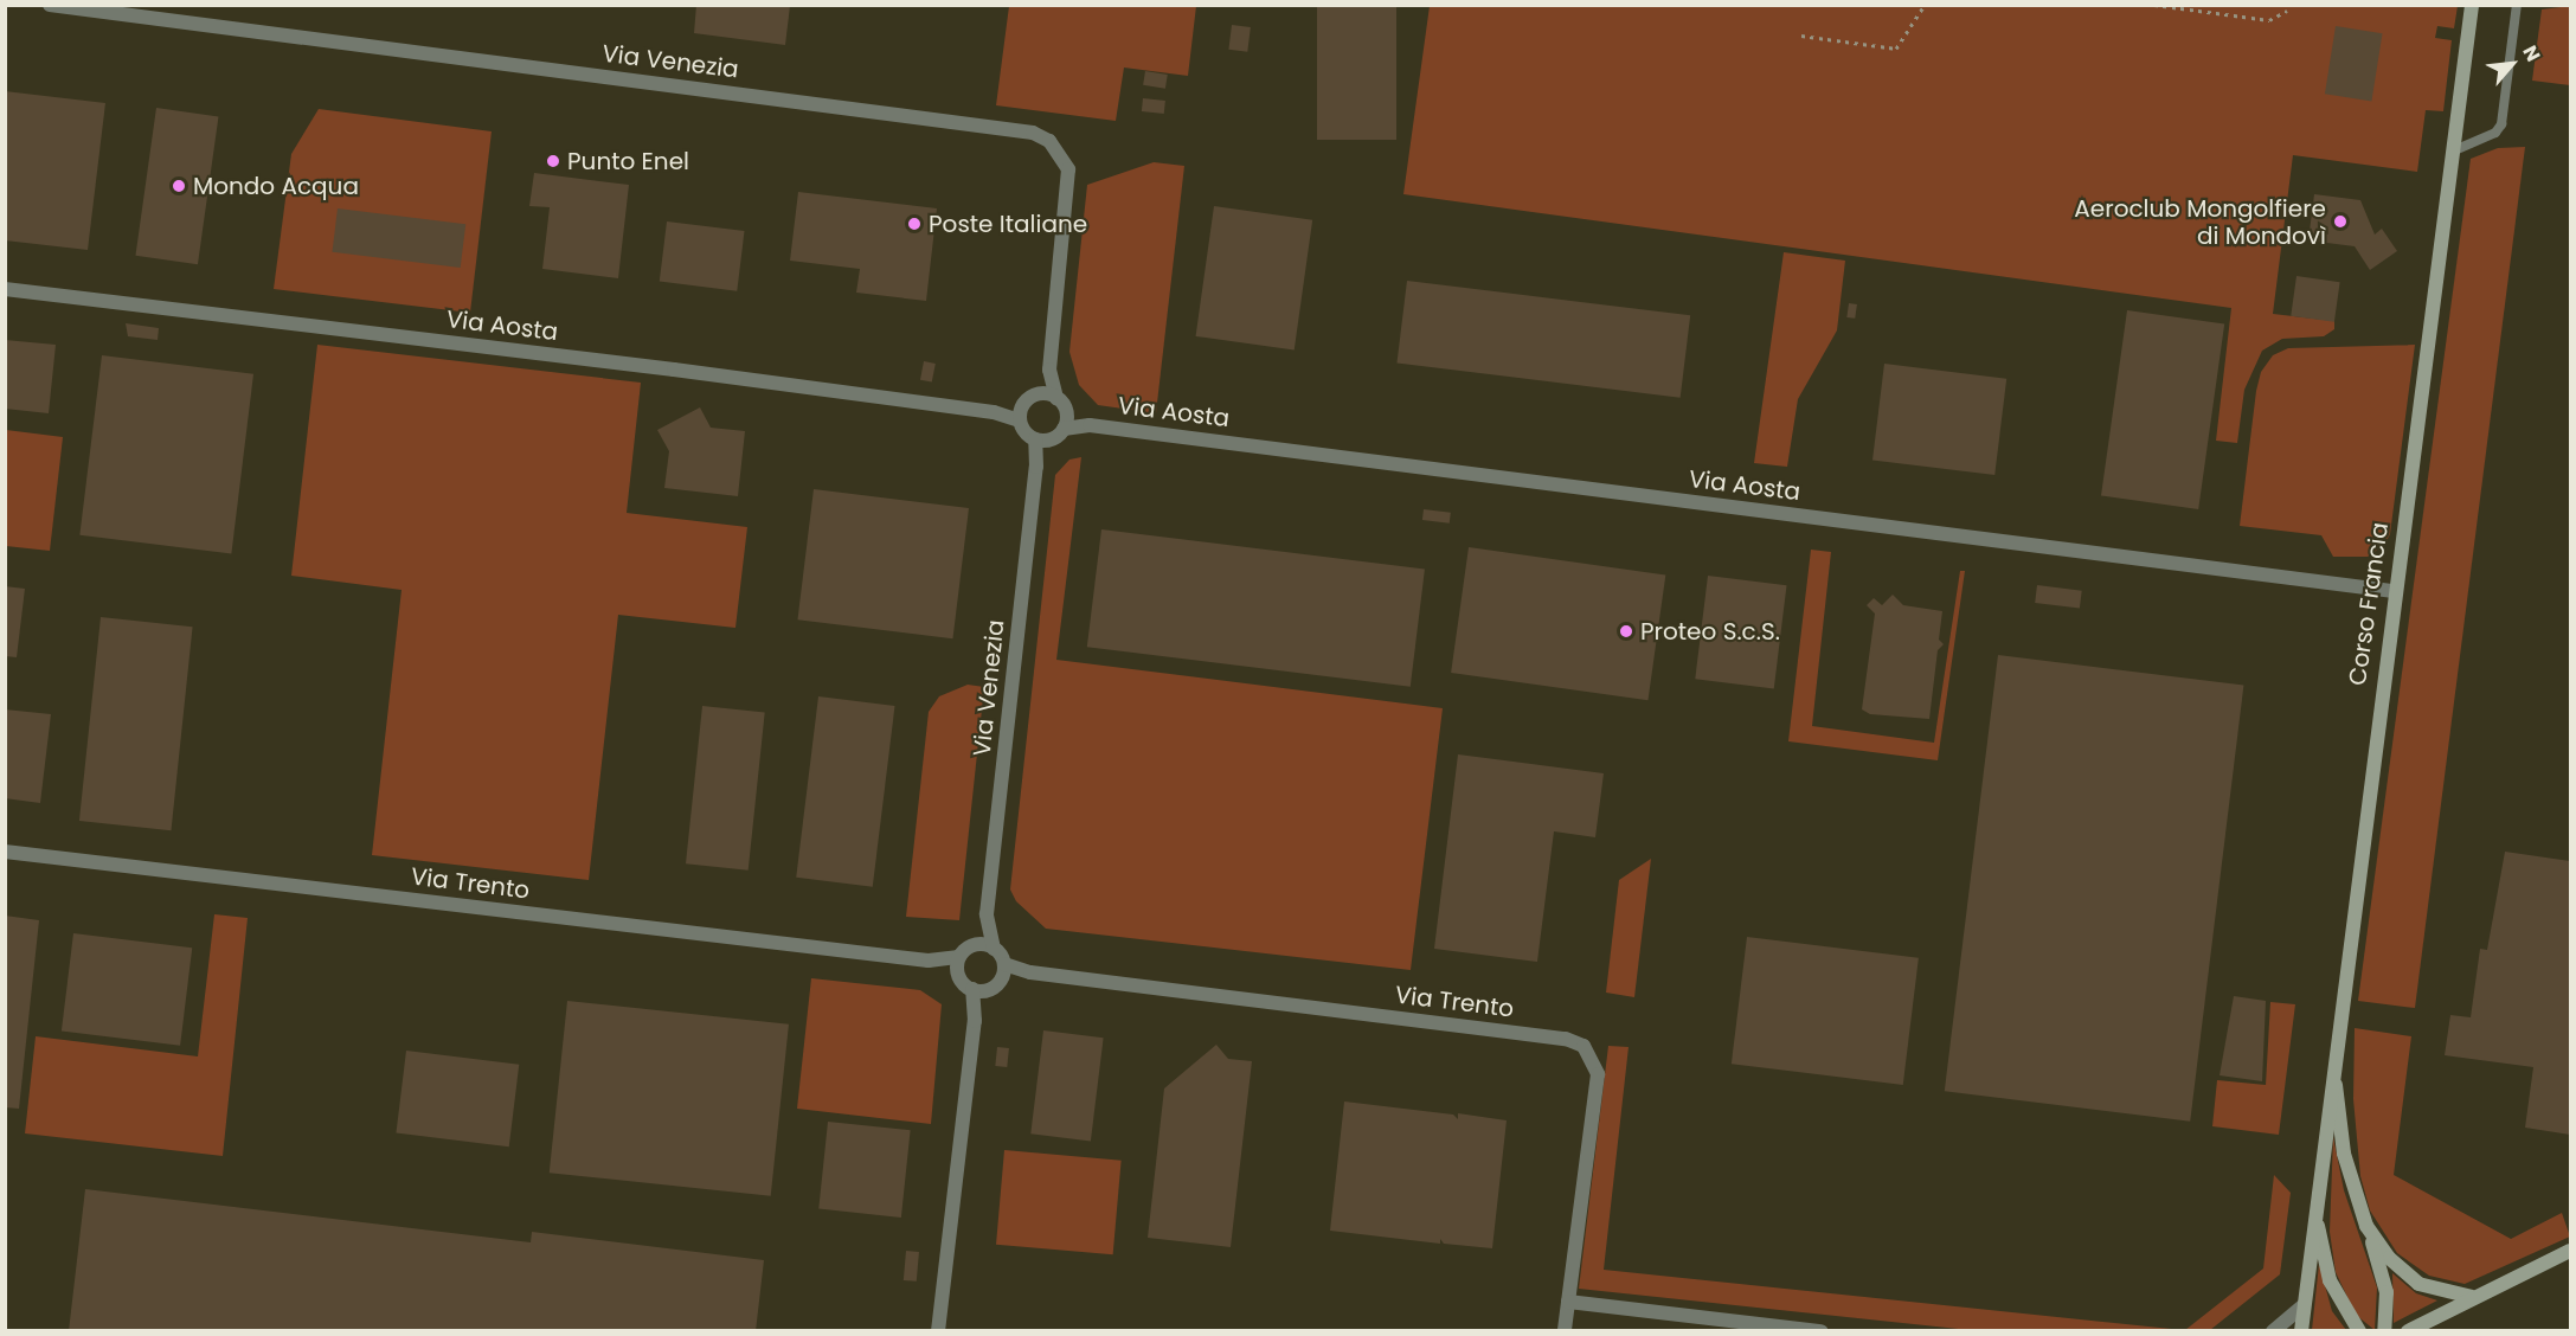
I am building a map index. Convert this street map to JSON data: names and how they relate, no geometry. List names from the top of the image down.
{
  "streets": {
    "street": [
      "Via Venezia",
      "Via Aosta",
      "Corso Francia",
      "Via Trento"
    ]
  },
  "crossings": [
    ["Via Venezia", "Via Aosta"],
    ["Via Venezia", "Via Trento"],
    ["Via Aosta", "Corso Francia"]
  ],
  "places": [
    "Punto Enel",
    "Mondo Acqua",
    "Aeroclub Mongolfiere di Mondovì",
    "Poste Italiane",
    "Proteo S.c.S."
  ],
  "north": "top right"
}
